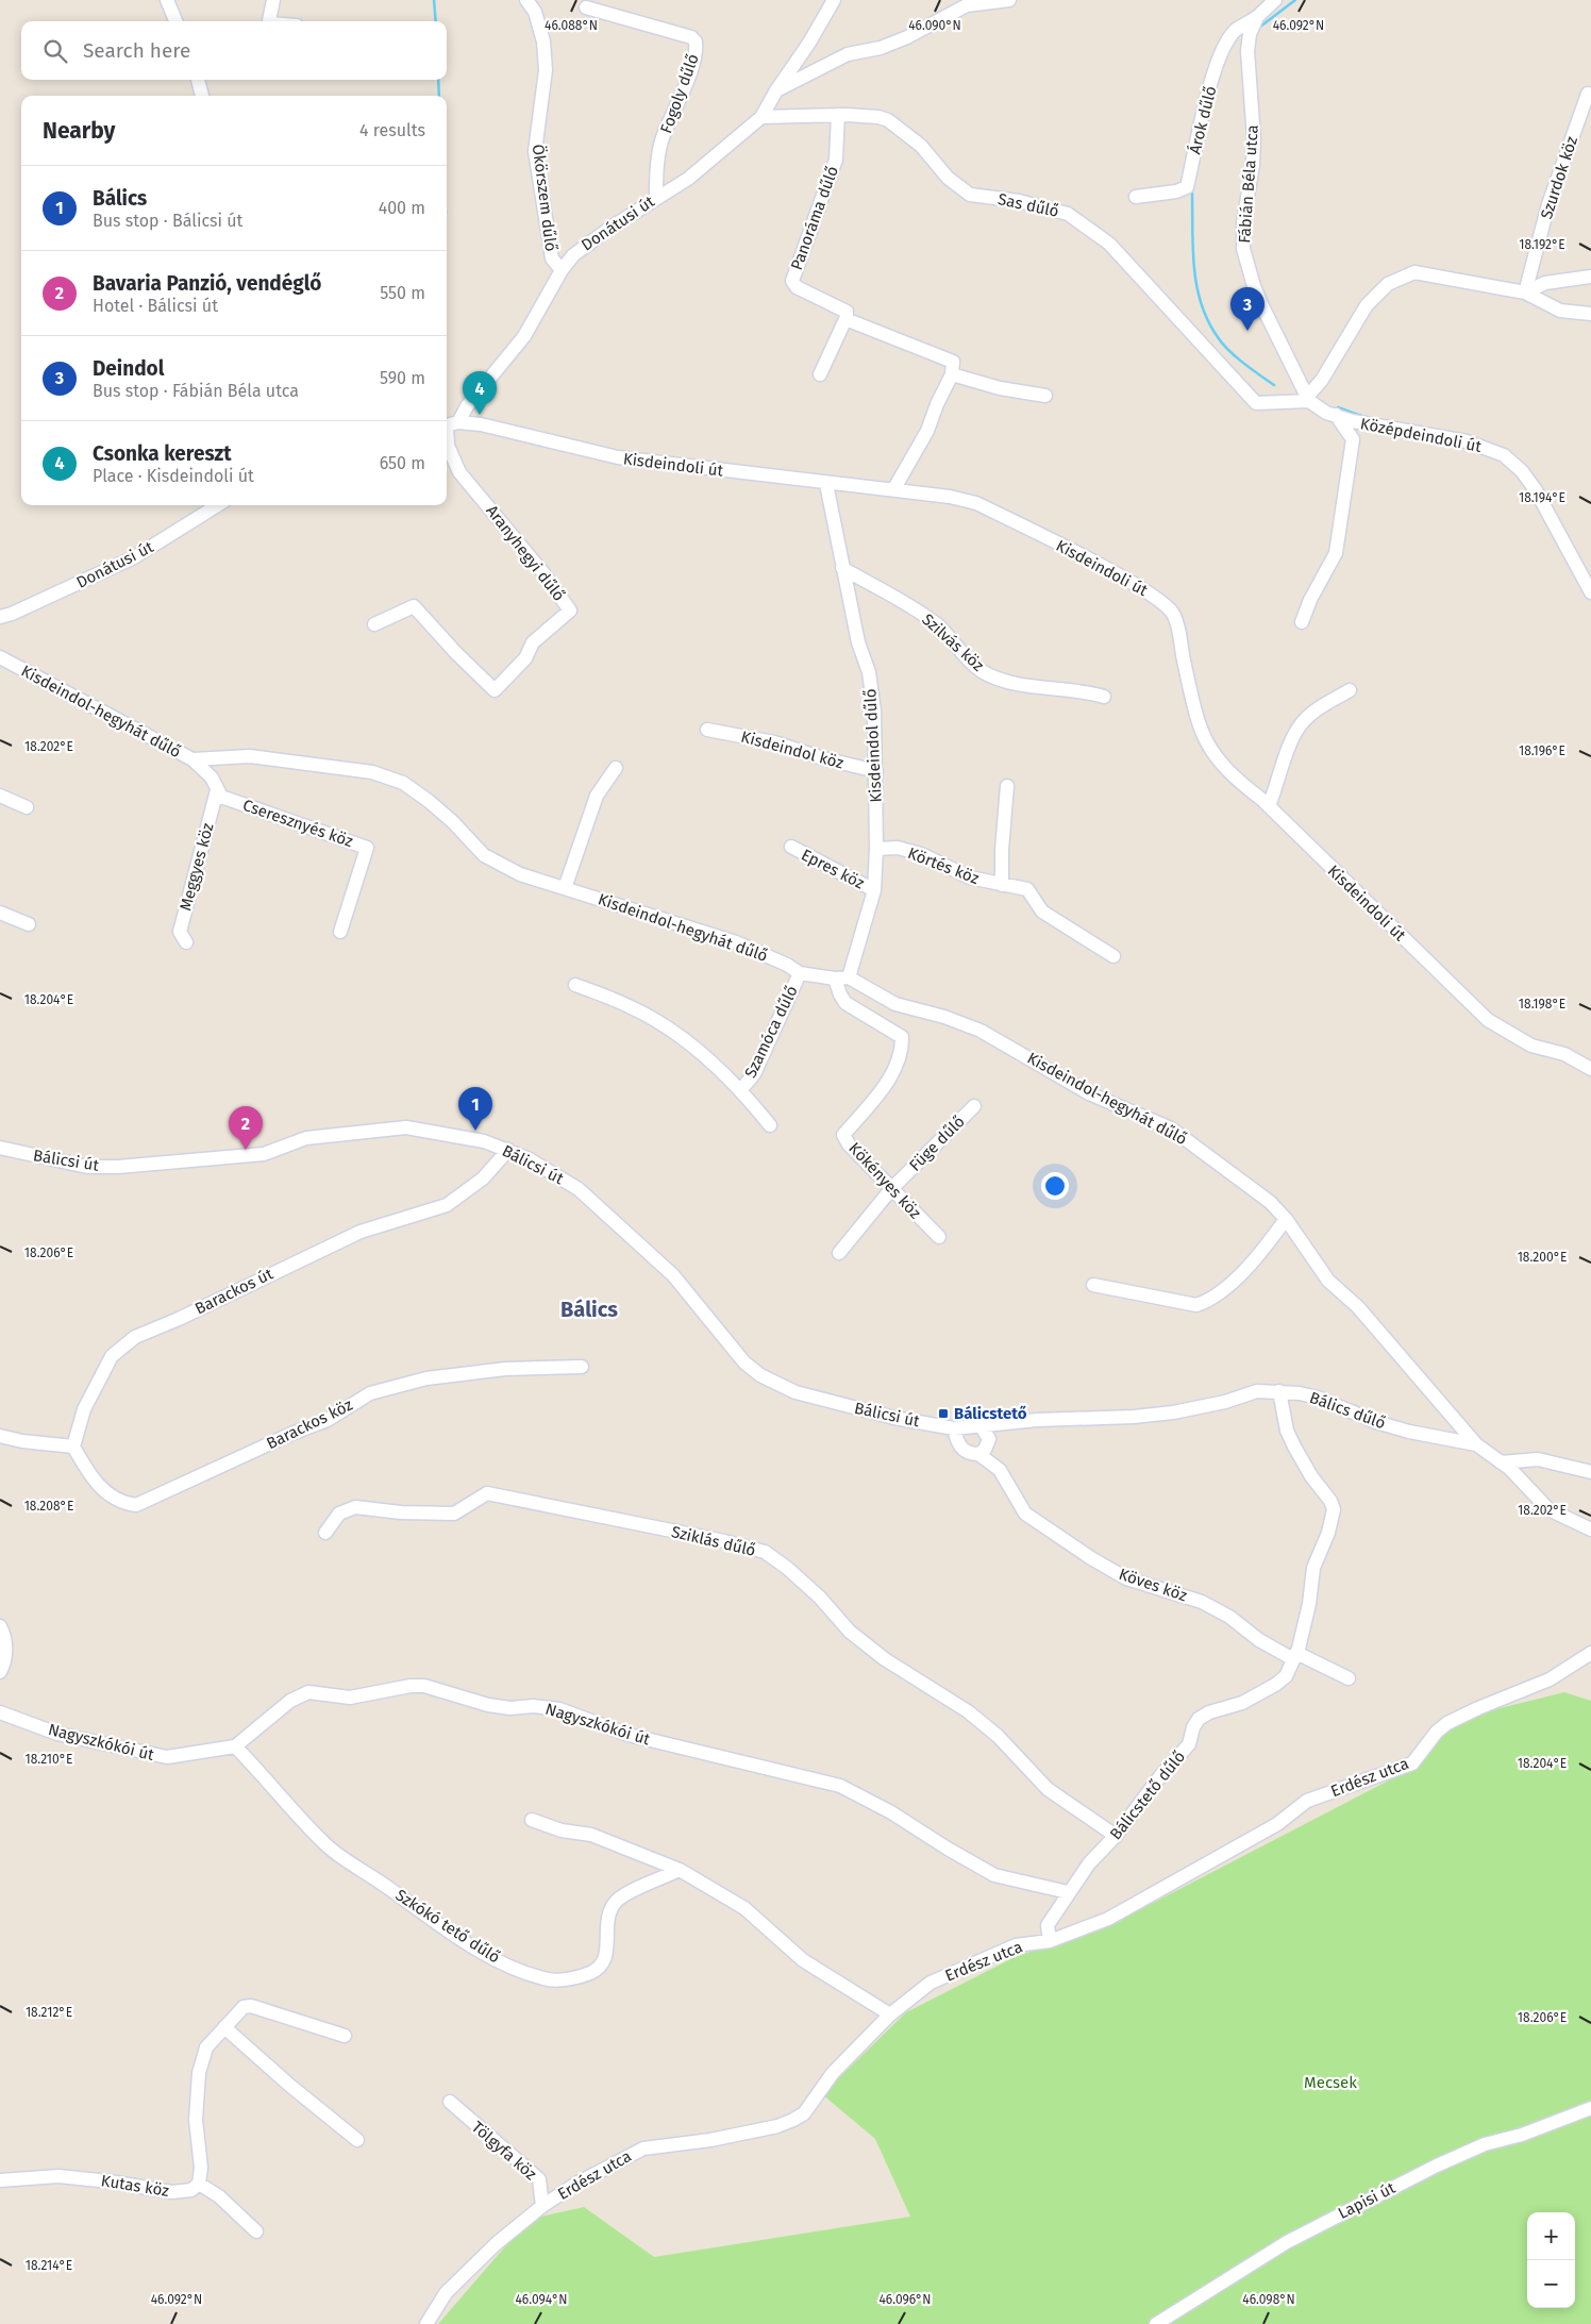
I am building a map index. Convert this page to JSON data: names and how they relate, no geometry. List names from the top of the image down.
{
  "streets": {
    "street": [
      "Fogoly dűlő",
      "Árok dűlő",
      "Szurdok köz",
      "Fábián Béla utca",
      "Ökörszem dűlő",
      "Sas dűlő",
      "Panoráma dűlő",
      "Donátusi út",
      "Középdeindoli út",
      "Kisdeindoli út",
      "Aranyhegyi dűlő",
      "Szilvás köz",
      "Kisdeindol-hegyhát dűlő",
      "Kisdeindol dűlő",
      "Kisdeindol köz",
      "Cseresznyés köz",
      "Körtés köz",
      "Meggyes köz",
      "Epres köz",
      "Szamóca dűlő",
      "Füge dűlő",
      "Bálicsi út",
      "Kökényes köz",
      "Barackos út",
      "Bálics dűlő",
      "Barackos köz",
      "Sziklás dűlő",
      "Köves köz",
      "Nagyszkókói út",
      "Erdész utca",
      "Bálicstető dűlő",
      "Szkókó tető dűlő",
      "Tölgyfa köz",
      "Kutas köz",
      "Lapisi út"
    ]
  },
  "crossings": [
    ["Fogoly dűlő", "Donátusi út"],
    ["Árok dűlő", "Fábián Béla utca"],
    ["Fábián Béla utca", "Sas dűlő"],
    ["Fábián Béla utca", "Középdeindoli út"],
    ["Ökörszem dűlő", "Donátusi út"],
    ["Sas dűlő", "Panoráma dűlő"],
    ["Sas dűlő", "Donátusi út"],
    ["Sas dűlő", "Középdeindoli út"],
    ["Donátusi út", "Kisdeindoli út"],
    ["Donátusi út", "Aranyhegyi dűlő"],
    ["Kisdeindoli út", "Aranyhegyi dűlő"],
    ["Kisdeindoli út", "Kisdeindol dűlő"],
    ["Szilvás köz", "Kisdeindol dűlő"],
    ["Kisdeindol-hegyhát dűlő", "Kisdeindol dűlő"],
    ["Kisdeindol-hegyhát dűlő", "Cseresznyés köz"],
    ["Kisdeindol-hegyhát dűlő", "Szamóca dűlő"],
    ["Kisdeindol-hegyhát dűlő", "Kökényes köz"],
    ["Kisdeindol-hegyhát dűlő", "Bálics dűlő"],
    ["Kisdeindol dűlő", "Kisdeindol köz"],
    ["Kisdeindol dűlő", "Körtés köz"],
    ["Kisdeindol dűlő", "Epres köz"],
    ["Cseresznyés köz", "Meggyes köz"],
    ["Füge dűlő", "Kökényes köz"],
    ["Bálicsi út", "Barackos út"],
    ["Bálicsi út", "Bálics dűlő"],
    ["Barackos út", "Barackos köz"],
    ["Bálics dűlő", "Bálicstető dűlő"],
    ["Sziklás dűlő", "Bálicstető dűlő"],
    ["Köves köz", "Bálicstető dűlő"],
    ["Nagyszkókói út", "Bálicstető dűlő"],
    ["Nagyszkókói út", "Szkókó tető dűlő"],
    ["Erdész utca", "Bálicstető dűlő"],
    ["Erdész utca", "Tölgyfa köz"]
  ],
  "districts": ["Bálics"],
  "parks": ["Mecsek"],
  "places": {
    "transit": ["Bálicstető"]
  },
  "page": {
    "search": "Search here",
    "heading": ["Nearby", "4 results"],
    "list": [
      {
        "mark": "1",
        "name": "Bálics",
        "note": "Bus stop · Bálicsi út",
        "value": "400 m"
      },
      {
        "mark": "2",
        "name": "Bavaria Panzió, vendéglő",
        "note": "Hotel · Bálicsi út",
        "value": "550 m"
      },
      {
        "mark": "3",
        "name": "Deindol",
        "note": "Bus stop · Fábián Béla utca",
        "value": "590 m"
      },
      {
        "mark": "4",
        "name": "Csonka kereszt",
        "note": "Place · Kisdeindoli út",
        "value": "650 m"
      }
    ],
    "pins": [
      "3",
      "4",
      "1",
      "2"
    ],
    "map_buttons": ["+", "−"]
  },
  "coordinates": [
    "46.092°N",
    "46.088°N",
    "46.090°N",
    "18.192°E",
    "18.194°E",
    "18.202°E",
    "18.196°E",
    "18.204°E",
    "18.198°E",
    "18.206°E",
    "18.200°E",
    "18.208°E",
    "18.210°E",
    "18.212°E",
    "18.214°E",
    "46.094°N",
    "46.096°N",
    "46.098°N"
  ]
}
